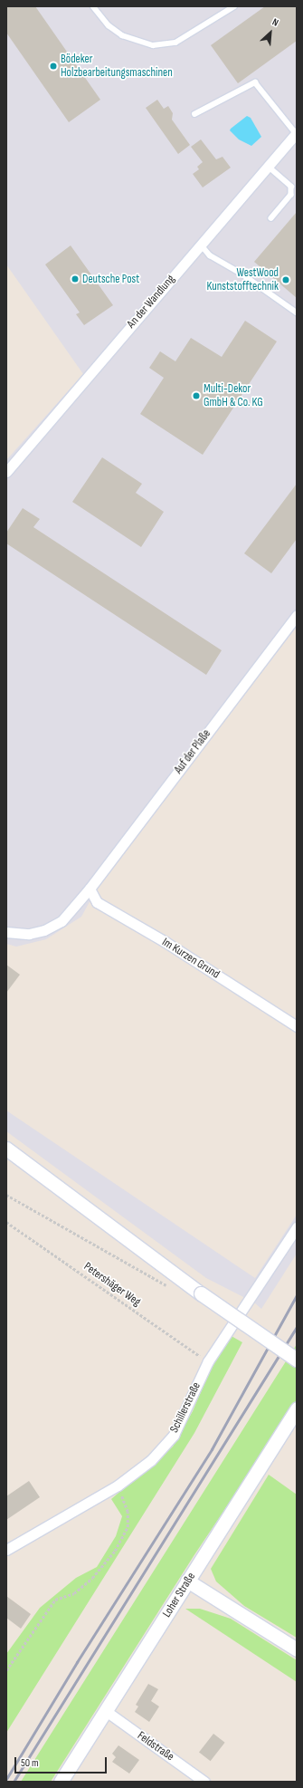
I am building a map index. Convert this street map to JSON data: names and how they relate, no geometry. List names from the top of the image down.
{
  "streets": {
    "street": [
      "An der Wandlung",
      "Auf der Plaße",
      "Im Kurzen Grund",
      "Schillerstraße",
      "Loher Straße",
      "Feldstraße"
    ],
    "path": ["Petershäger Weg"]
  },
  "crossings": [
    ["Auf der Plaße", "Im Kurzen Grund"],
    ["Petershäger Weg", "Schillerstraße"],
    ["Loher Straße", "Feldstraße"]
  ],
  "places": [
    "Bödeker Holzbearbeitungsmaschinen",
    "Deutsche Post",
    "WestWood Kunststofftechnik",
    "Multi-Dekor GmbH & Co. KG"
  ],
  "scale_bar": "50 m",
  "north": "top right"
}
